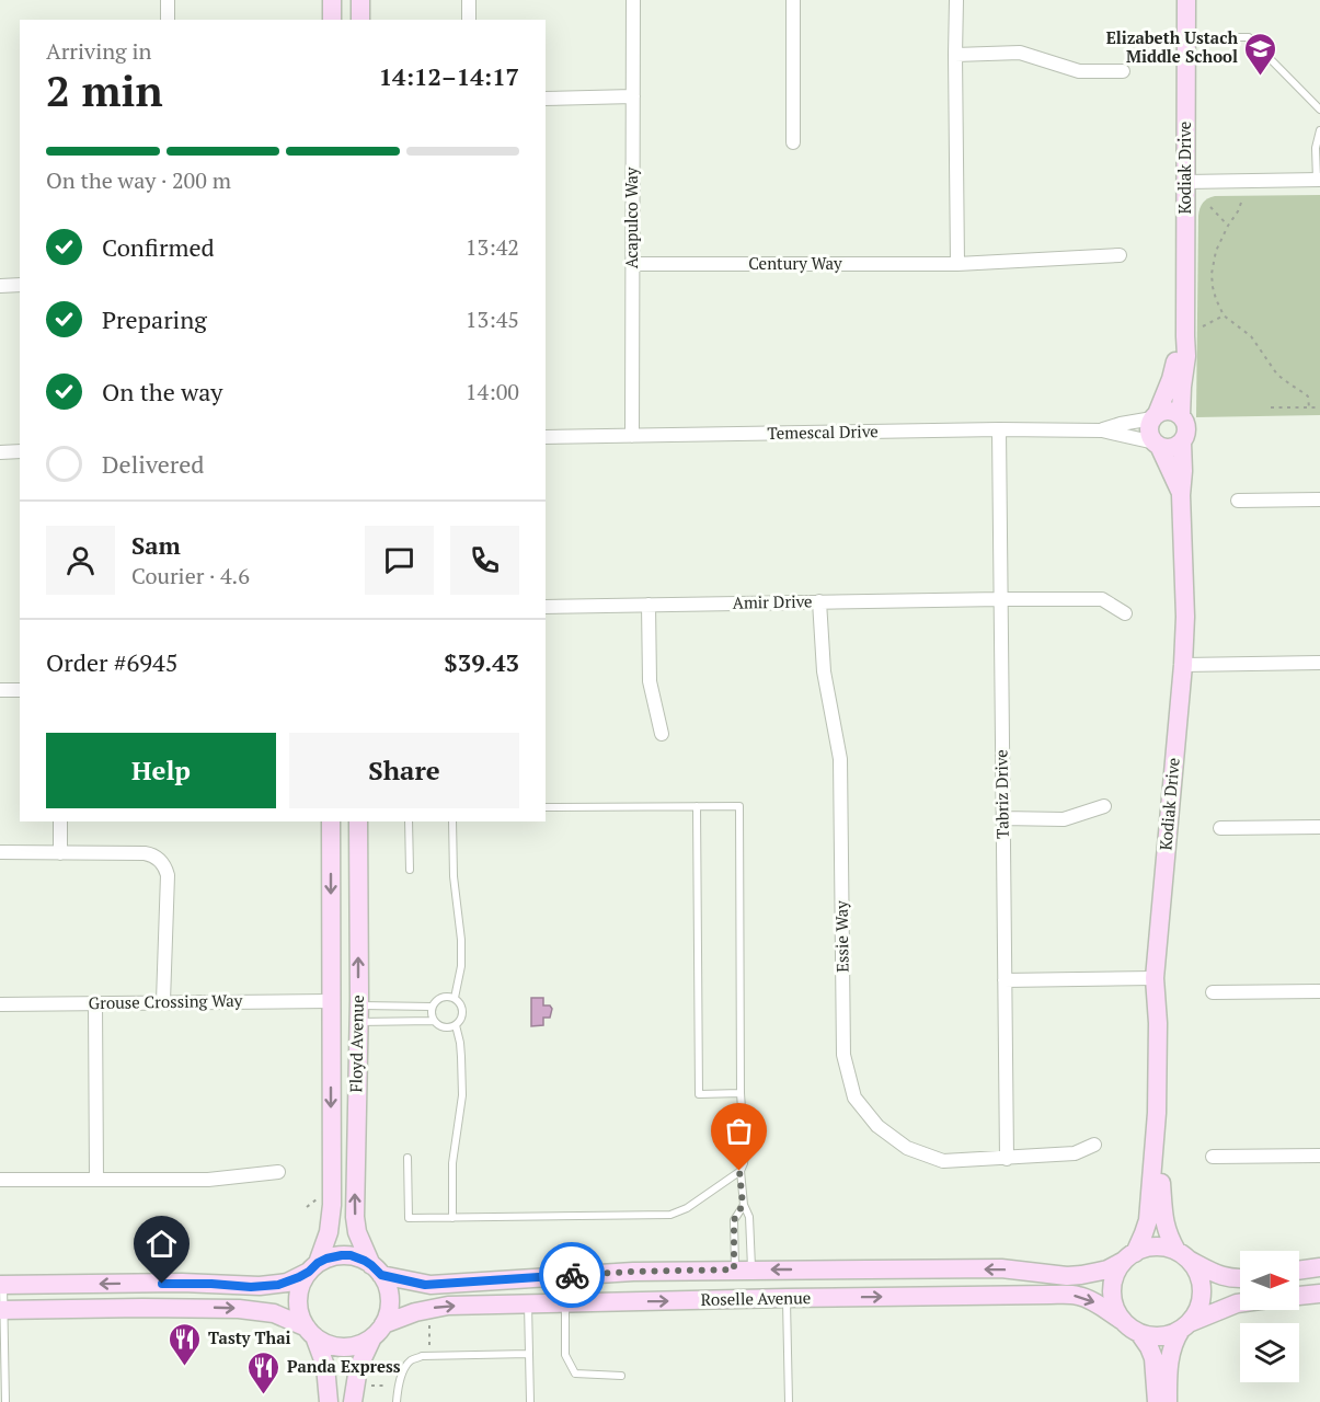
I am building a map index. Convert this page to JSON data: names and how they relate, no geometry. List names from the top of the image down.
{
  "streets": {
    "street": [
      "Kodiak Drive",
      "Acapulco Way",
      "Century Way",
      "Temescal Drive",
      "Amir Drive",
      "Tabriz Drive",
      "Essie Way",
      "Grouse Crossing Way",
      "Floyd Avenue",
      "Roselle Avenue"
    ]
  },
  "crossings": [
    ["Kodiak Drive", "Temescal Drive"],
    ["Kodiak Drive", "Roselle Avenue"],
    ["Acapulco Way", "Century Way"],
    ["Acapulco Way", "Temescal Drive"],
    ["Temescal Drive", "Tabriz Drive"],
    ["Amir Drive", "Tabriz Drive"],
    ["Amir Drive", "Essie Way"],
    ["Tabriz Drive", "Essie Way"],
    ["Grouse Crossing Way", "Floyd Avenue"],
    ["Floyd Avenue", "Roselle Avenue"]
  ],
  "places": {
    "school or university": ["Elizabeth Ustach Middle School"],
    "restaurant": ["Tasty Thai", "Panda Express"]
  },
  "north": "right",
  "page": {
    "heading": ["2 min", "Arriving in", "14:12–14:17"],
    "panel": [
      "Sam",
      "Courier · 4.6",
      "Order #6945",
      "$39.43"
    ],
    "bar": "On the way · 200 m",
    "list": [
      ["Confirmed", "13:42"],
      ["Preparing", "13:45"],
      ["On the way", "14:00"],
      "Delivered"
    ],
    "buttons": ["Help", "Share"]
  }
}
